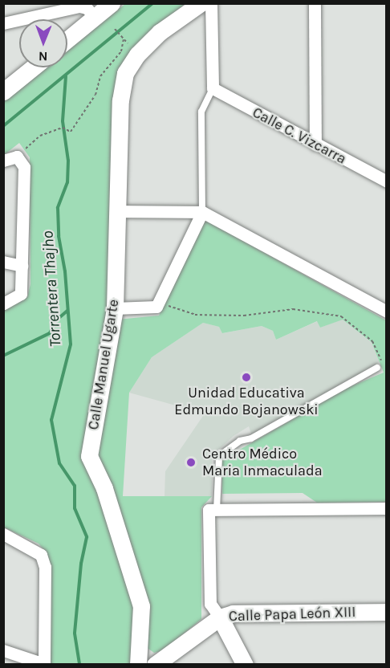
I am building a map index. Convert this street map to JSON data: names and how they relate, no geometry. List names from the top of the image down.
{
  "streets": {
    "street": ["Calle C. Vizcarra", "Calle Manuel Ugarte", "Calle Papa León XIII"]
  },
  "water": ["Torrentera Thajho"],
  "places": ["Unidad Educativa Edmundo Bojanowski", "Centro Médico Maria Inmaculada"],
  "north": "bottom"
}
